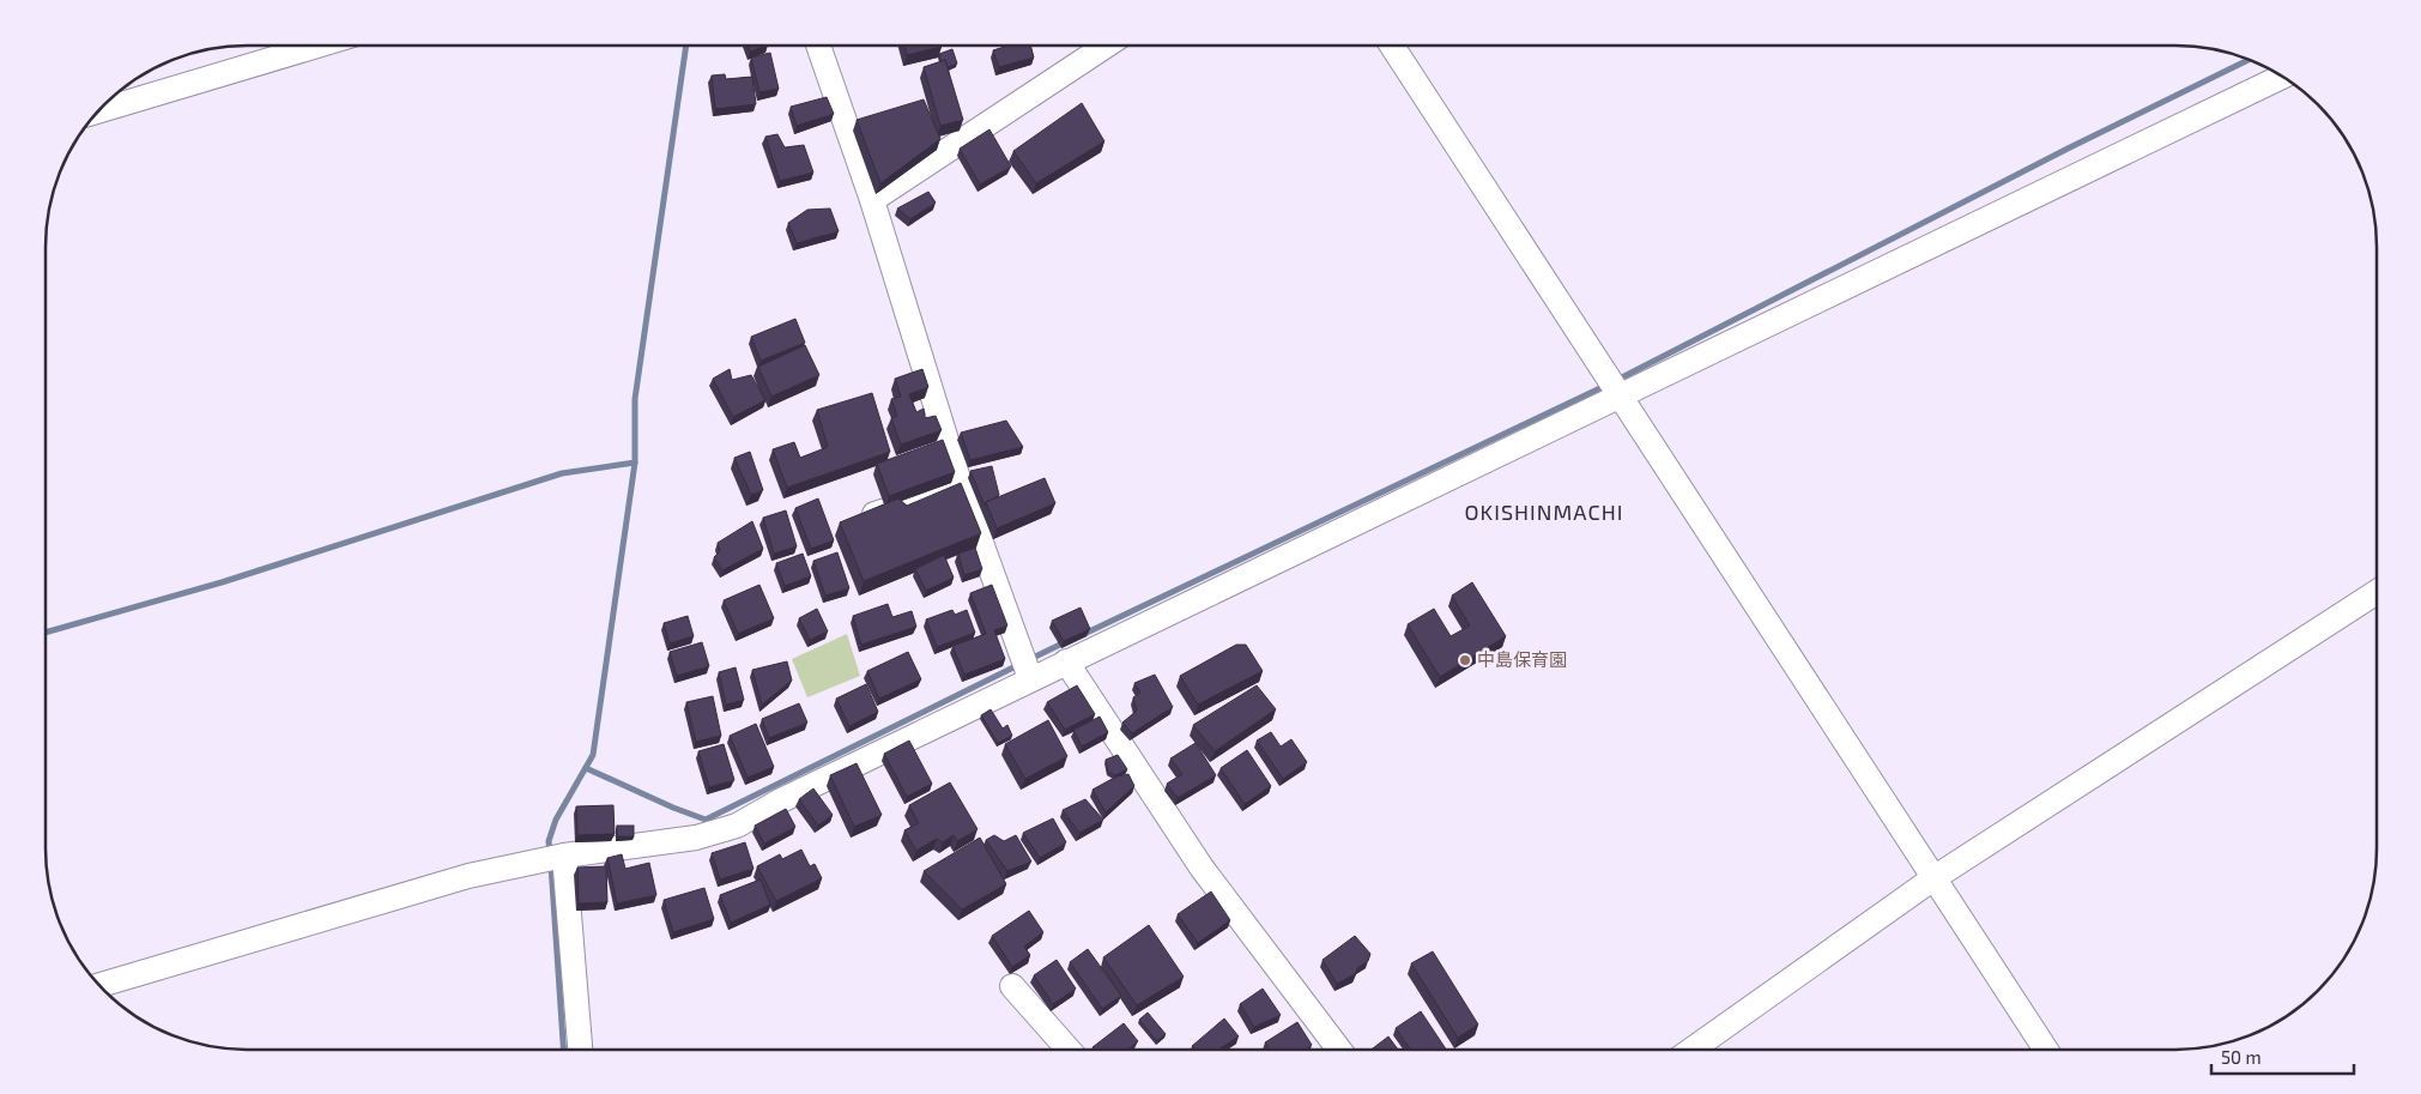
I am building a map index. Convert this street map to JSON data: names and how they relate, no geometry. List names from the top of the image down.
{
  "districts": ["OKISHINMACHI"],
  "places": ["中島保育園"],
  "scale_bar": "50 m"
}
